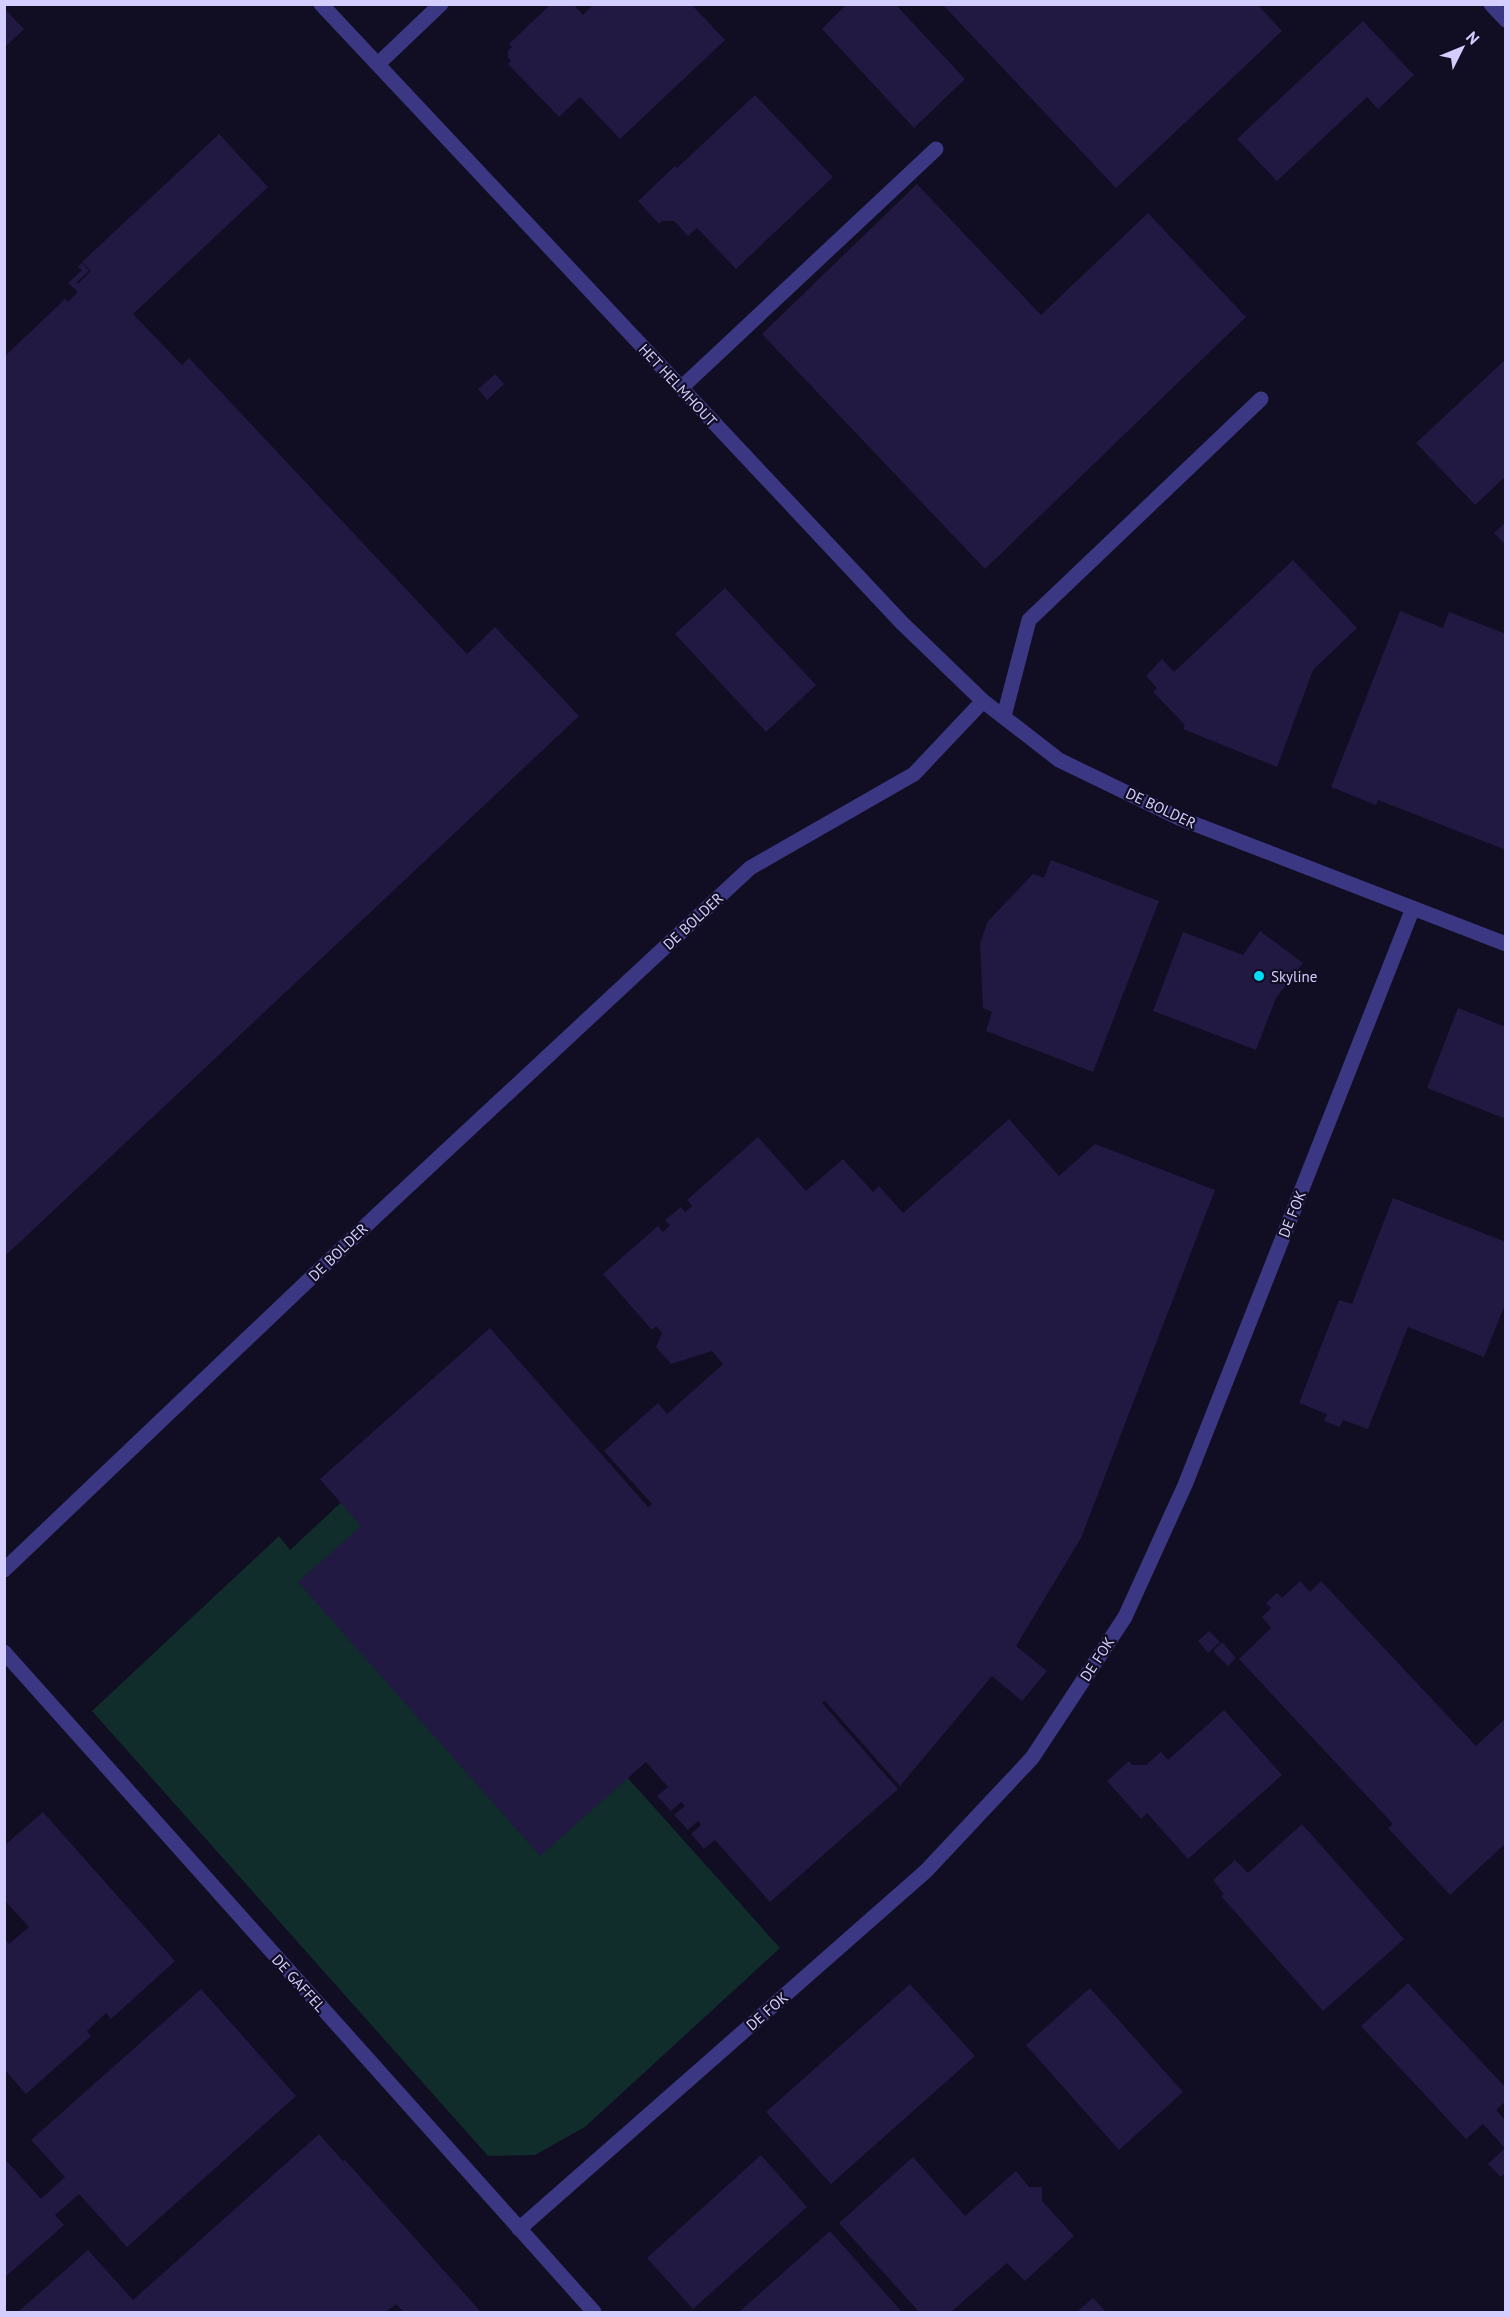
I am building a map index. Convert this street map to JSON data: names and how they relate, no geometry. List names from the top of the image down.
{
  "streets": {
    "street": [
      "HET HELMHOUT",
      "DE BOLDER",
      "DE FOK",
      "DE GAFFEL"
    ]
  },
  "crossings": [
    ["HET HELMHOUT", "DE BOLDER"],
    ["DE BOLDER", "DE FOK"],
    ["DE FOK", "DE GAFFEL"]
  ],
  "places": ["Skyline"],
  "north": "top right"
}
